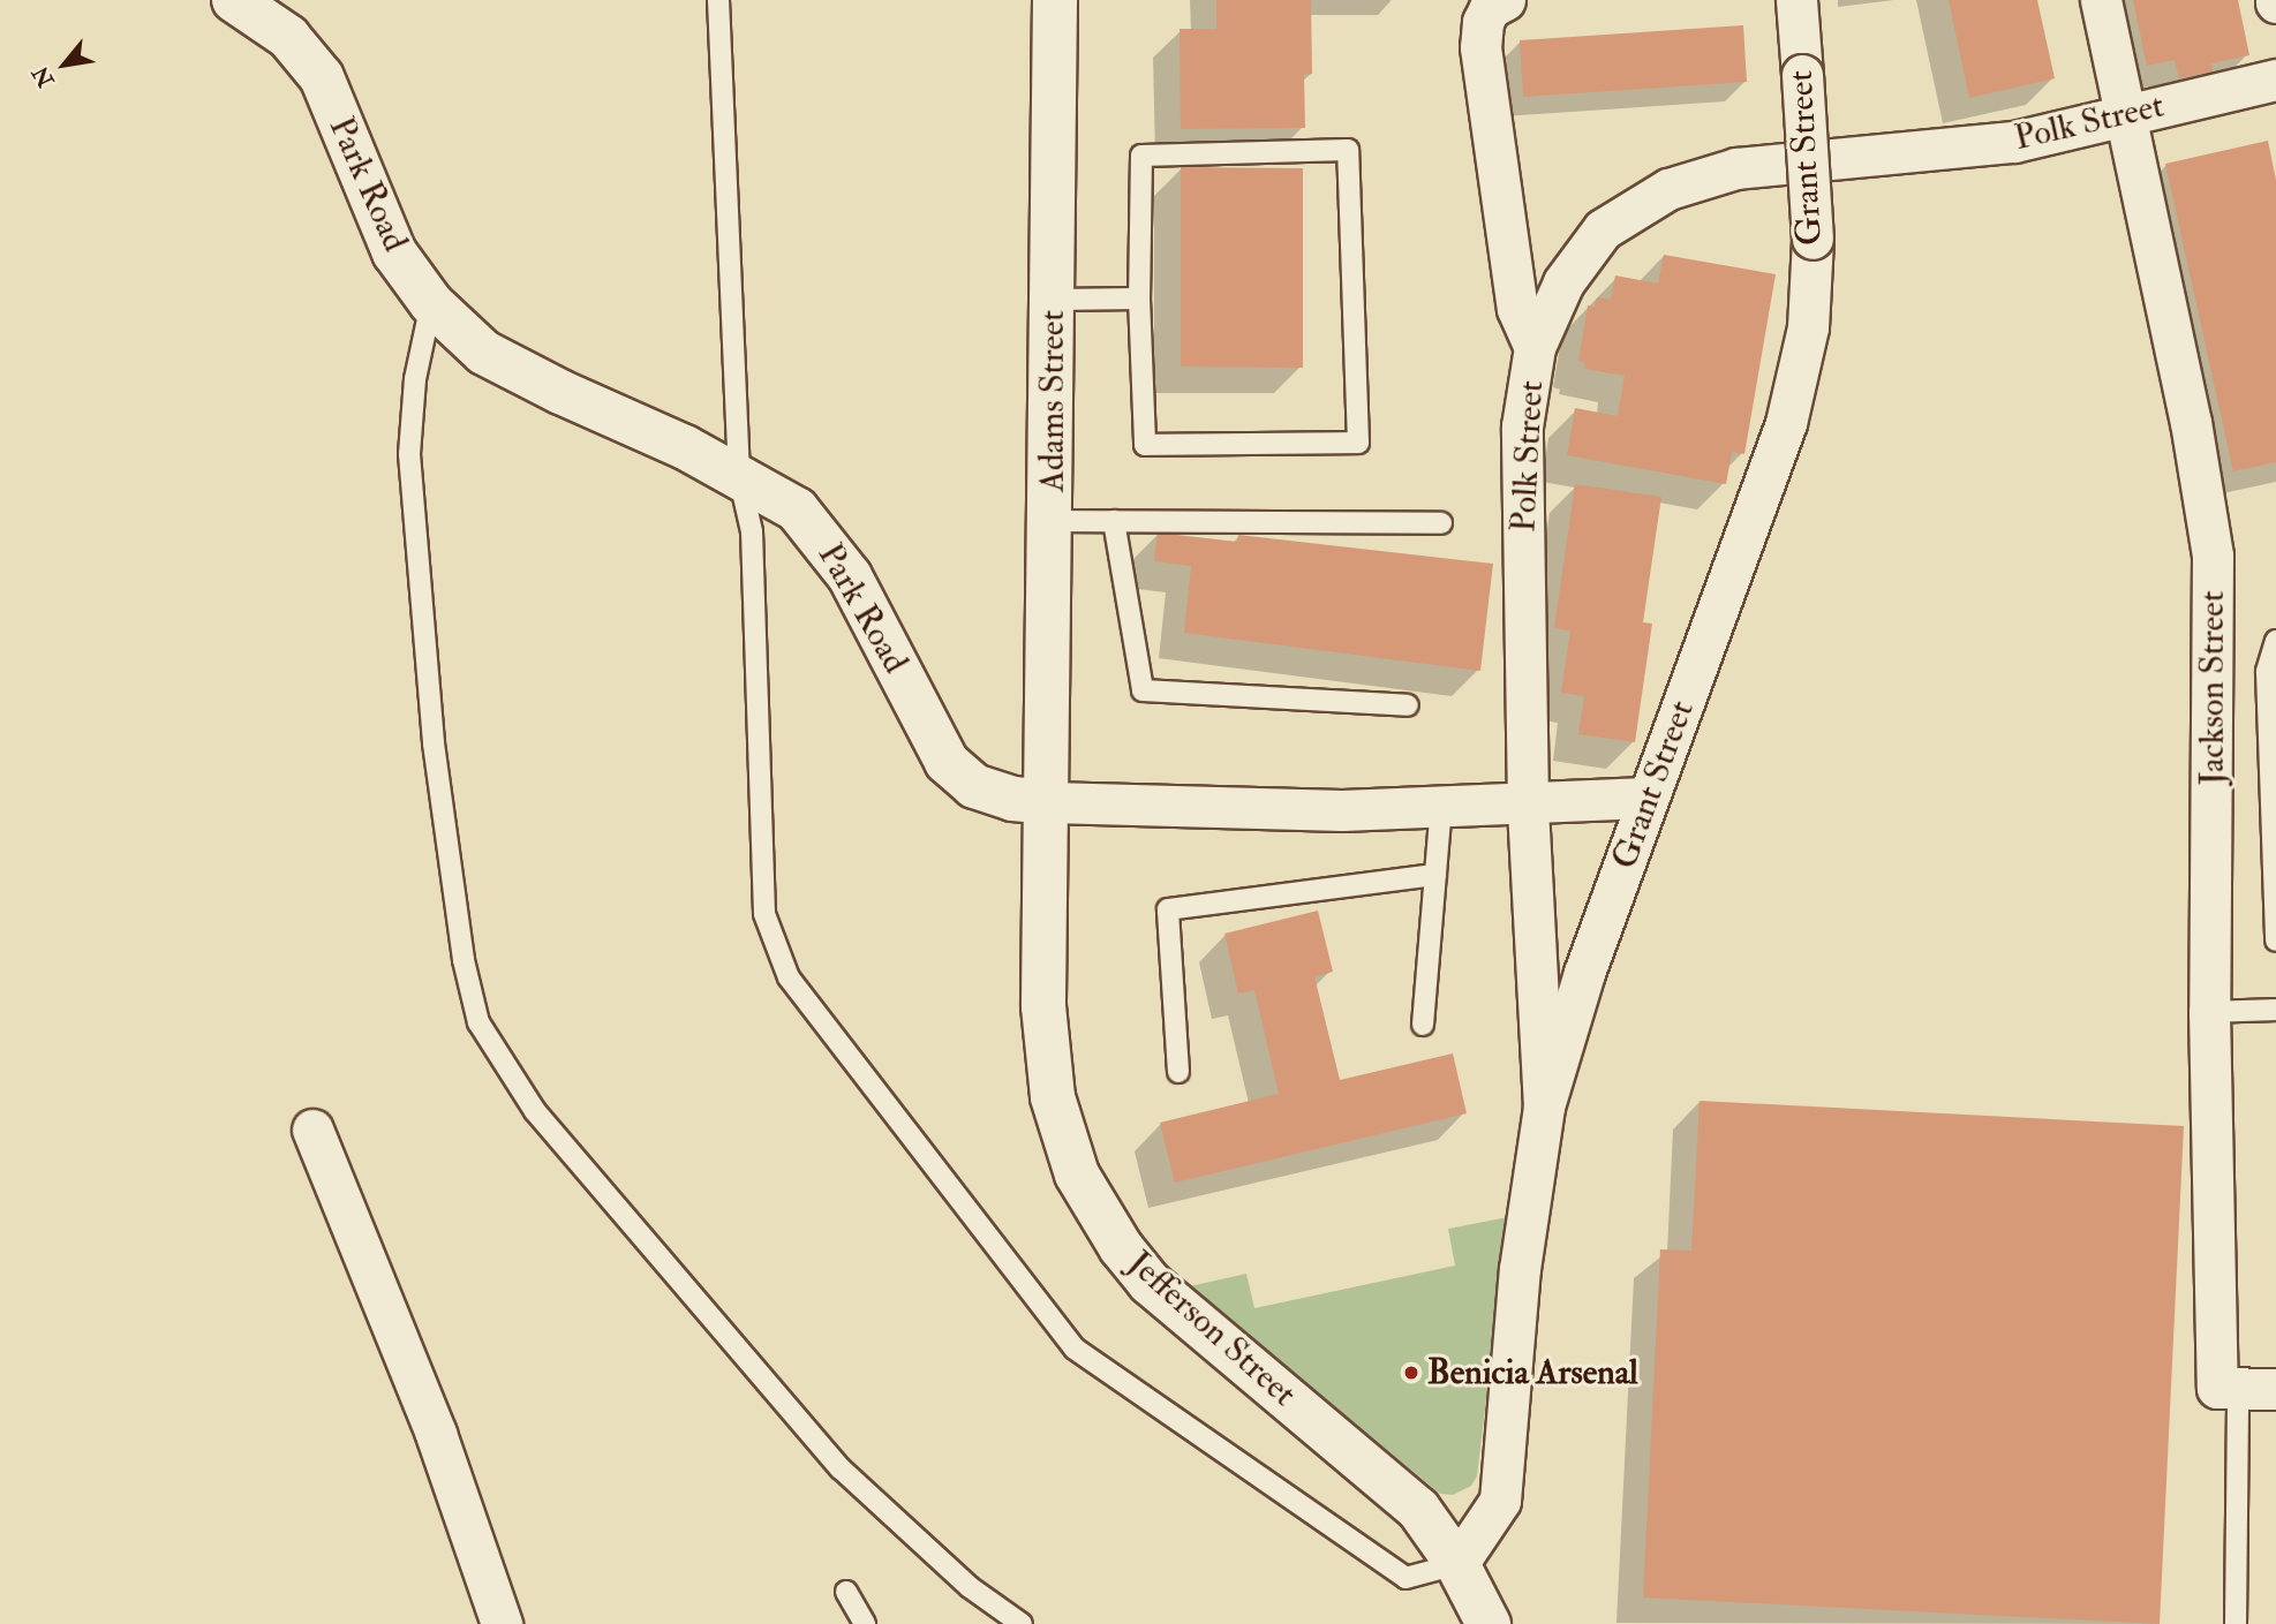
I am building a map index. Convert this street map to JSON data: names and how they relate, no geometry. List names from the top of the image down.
{
  "streets": {
    "street": [
      "Polk Street",
      "Grant Street",
      "Park Road",
      "Adams Street",
      "Jackson Street",
      "Jefferson Street"
    ]
  },
  "crossings": [
    ["Polk Street", "Grant Street"],
    ["Polk Street", "Park Road"],
    ["Polk Street", "Jackson Street"],
    ["Grant Street", "Park Road"],
    ["Grant Street", "Jefferson Street"],
    ["Park Road", "Adams Street"],
    ["Park Road", "Jefferson Street"],
    ["Adams Street", "Jefferson Street"]
  ],
  "places": ["Benicia Arsenal"],
  "north": "bottom left"
}
